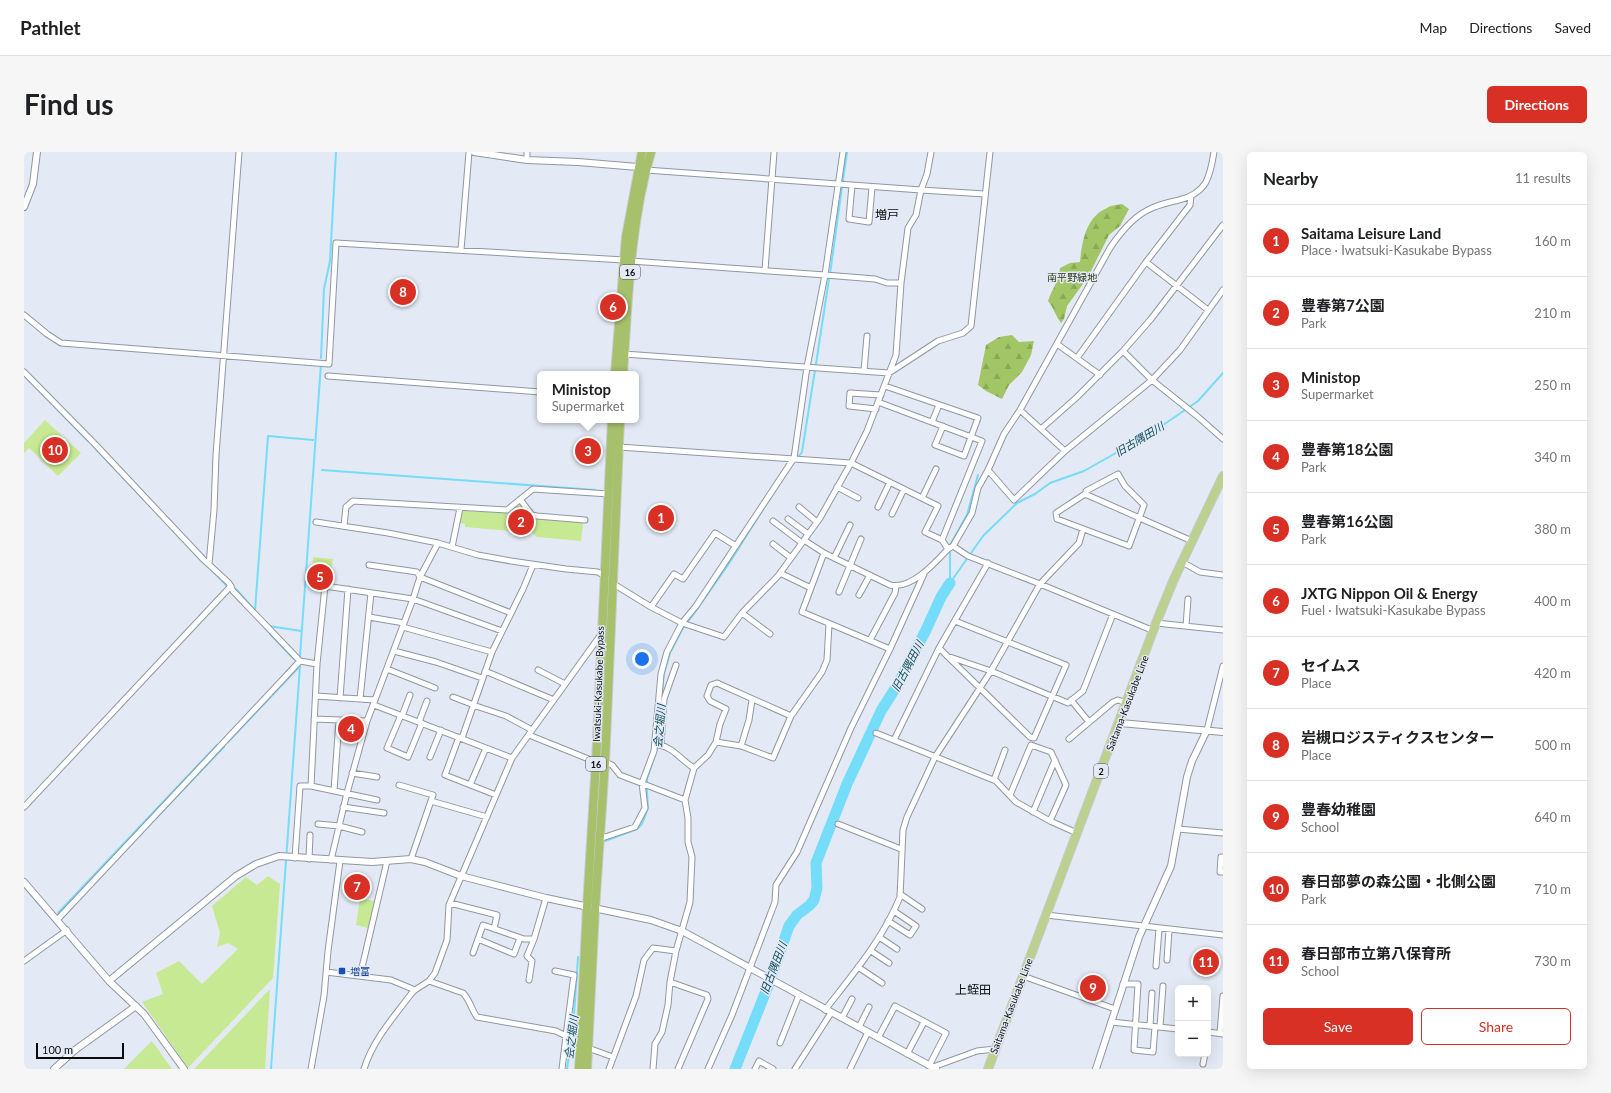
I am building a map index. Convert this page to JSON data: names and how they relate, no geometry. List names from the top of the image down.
{
  "streets": {
    "highway": ["16", "Iwatsuki-Kasukabe Bypass"],
    "main road": ["Saitama-Kasukabe Line", "2"]
  },
  "districts": ["増戸", "上蛭田"],
  "water": ["旧古隅田川", "会之堀川"],
  "parks": ["南平野緑地"],
  "places": {
    "transit": ["増富"]
  },
  "scale_bar": "100 m",
  "page": {
    "header": "Pathlet",
    "nav": ["Map", "Directions", "Saved"],
    "buttons": [
      "Directions",
      ["Save", "Share"]
    ],
    "title": "Find us",
    "heading": ["Nearby", "11 results"],
    "list": [
      {
        "mark": "1",
        "name": "Saitama Leisure Land",
        "note": "Place · Iwatsuki-Kasukabe Bypass",
        "value": "160 m"
      },
      {
        "mark": "2",
        "name": "豊春第7公園",
        "note": "Park",
        "value": "210 m"
      },
      {
        "mark": "3",
        "name": "Ministop",
        "note": "Supermarket",
        "value": "250 m"
      },
      {
        "mark": "4",
        "name": "豊春第18公園",
        "note": "Park",
        "value": "340 m"
      },
      {
        "mark": "5",
        "name": "豊春第16公園",
        "note": "Park",
        "value": "380 m"
      },
      {
        "mark": "6",
        "name": "JXTG Nippon Oil & Energy",
        "note": "Fuel · Iwatsuki-Kasukabe Bypass",
        "value": "400 m"
      },
      {
        "mark": "7",
        "name": "セイムス",
        "note": "Place",
        "value": "420 m"
      },
      {
        "mark": "8",
        "name": "岩槻ロジスティクスセンター",
        "note": "Place",
        "value": "500 m"
      },
      {
        "mark": "9",
        "name": "豊春幼稚園",
        "note": "School",
        "value": "640 m"
      },
      {
        "mark": "10",
        "name": "春日部夢の森公園・北側公園",
        "note": "Park",
        "value": "710 m"
      },
      {
        "mark": "11",
        "name": "春日部市立第八保育所",
        "note": "School",
        "value": "730 m"
      }
    ],
    "pins": [
      "8",
      "6",
      "10",
      "3",
      "1",
      "2",
      "5",
      "4",
      "7",
      "11",
      "9"
    ],
    "popup": ["Ministop", "Supermarket"],
    "map_buttons": ["+", "−"],
    "scale": "100 m"
  }
}
